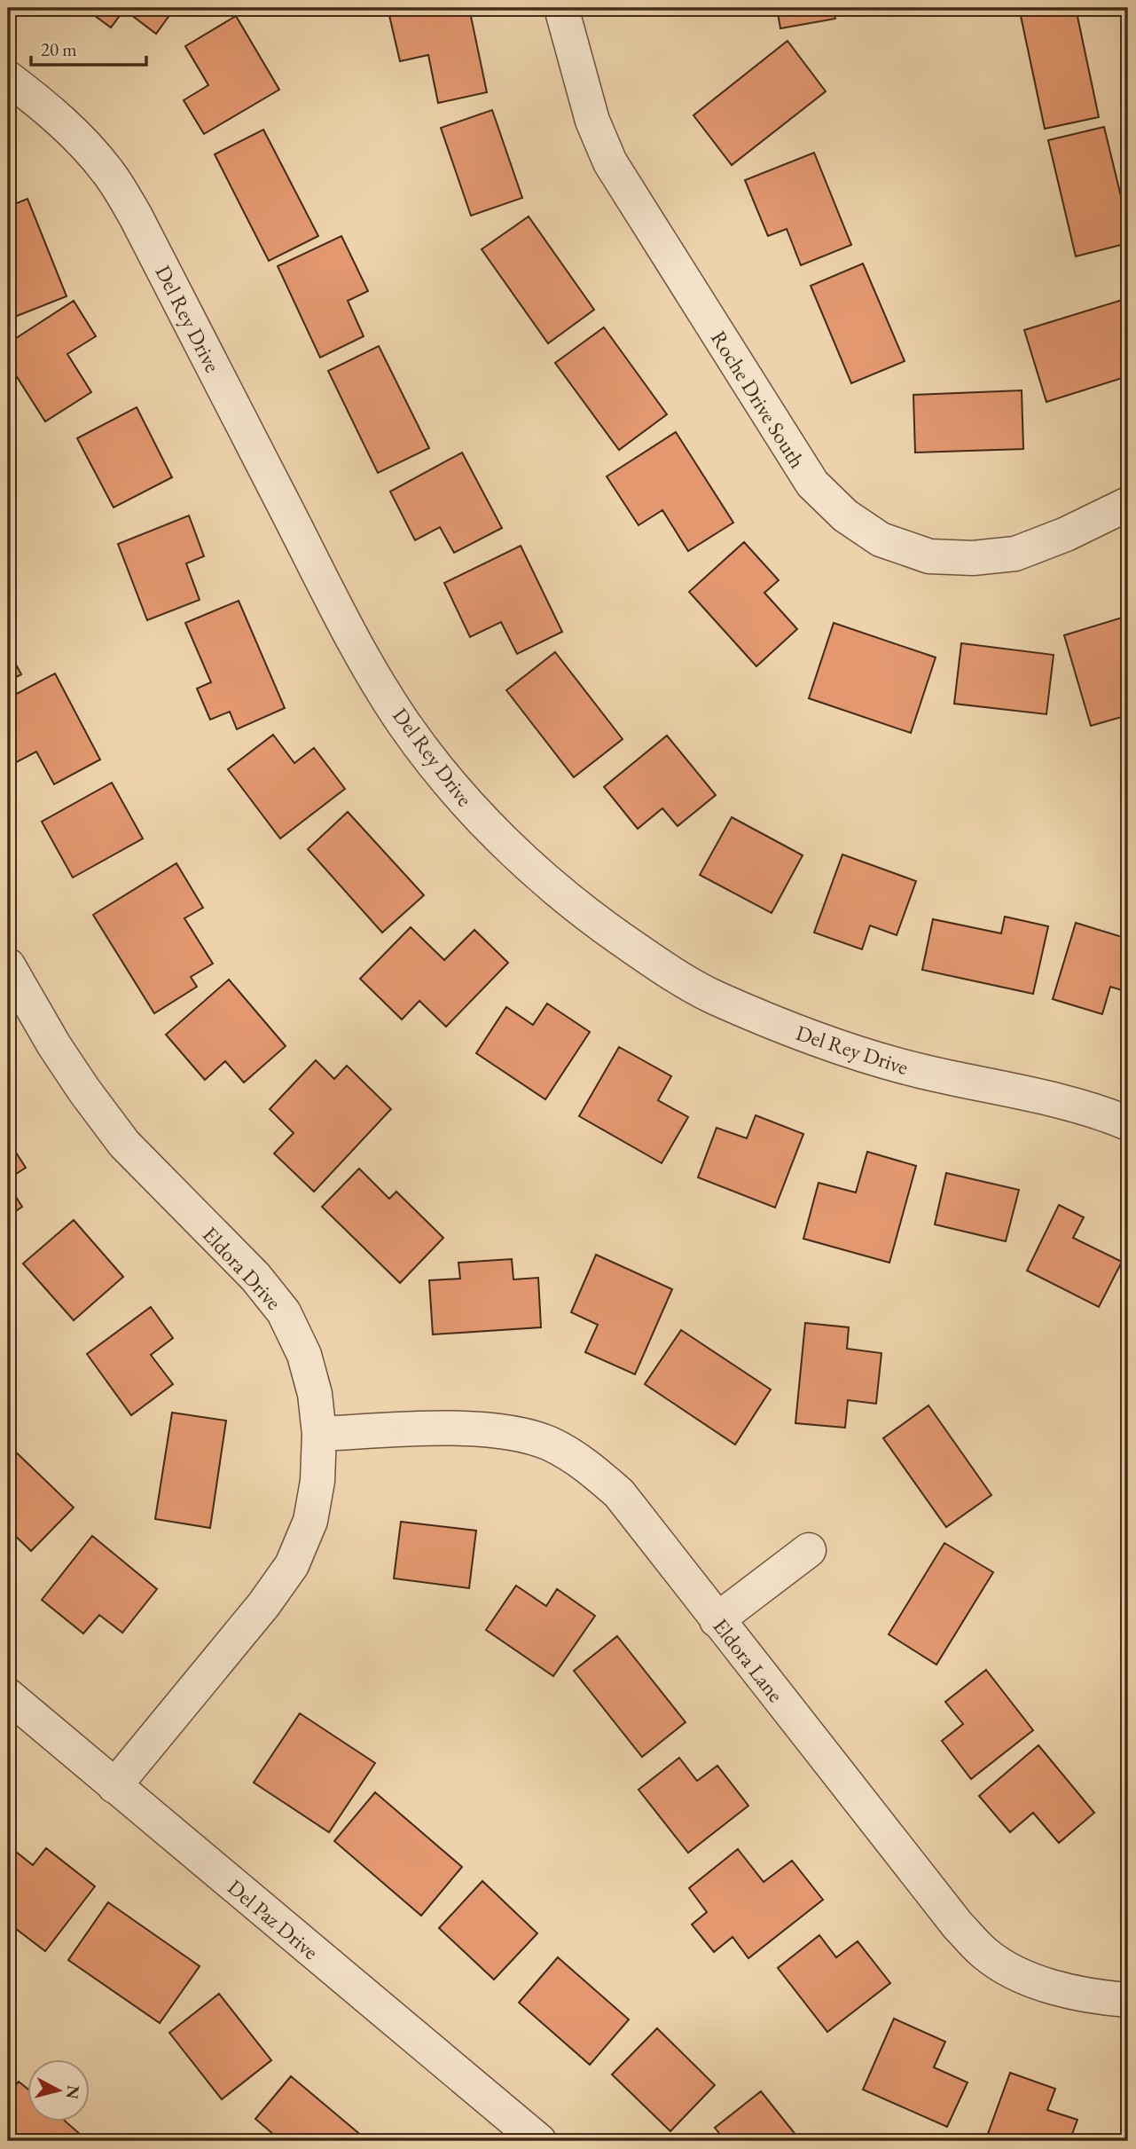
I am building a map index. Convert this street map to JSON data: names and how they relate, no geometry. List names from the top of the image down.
{
  "streets": {
    "street": [
      "Del Rey Drive",
      "Roche Drive South",
      "Eldora Drive",
      "Eldora Lane",
      "Del Paz Drive"
    ]
  },
  "crossings": [
    ["Eldora Drive", "Eldora Lane"],
    ["Eldora Drive", "Del Paz Drive"]
  ],
  "scale_bar": "20 m",
  "north": "right"
}
